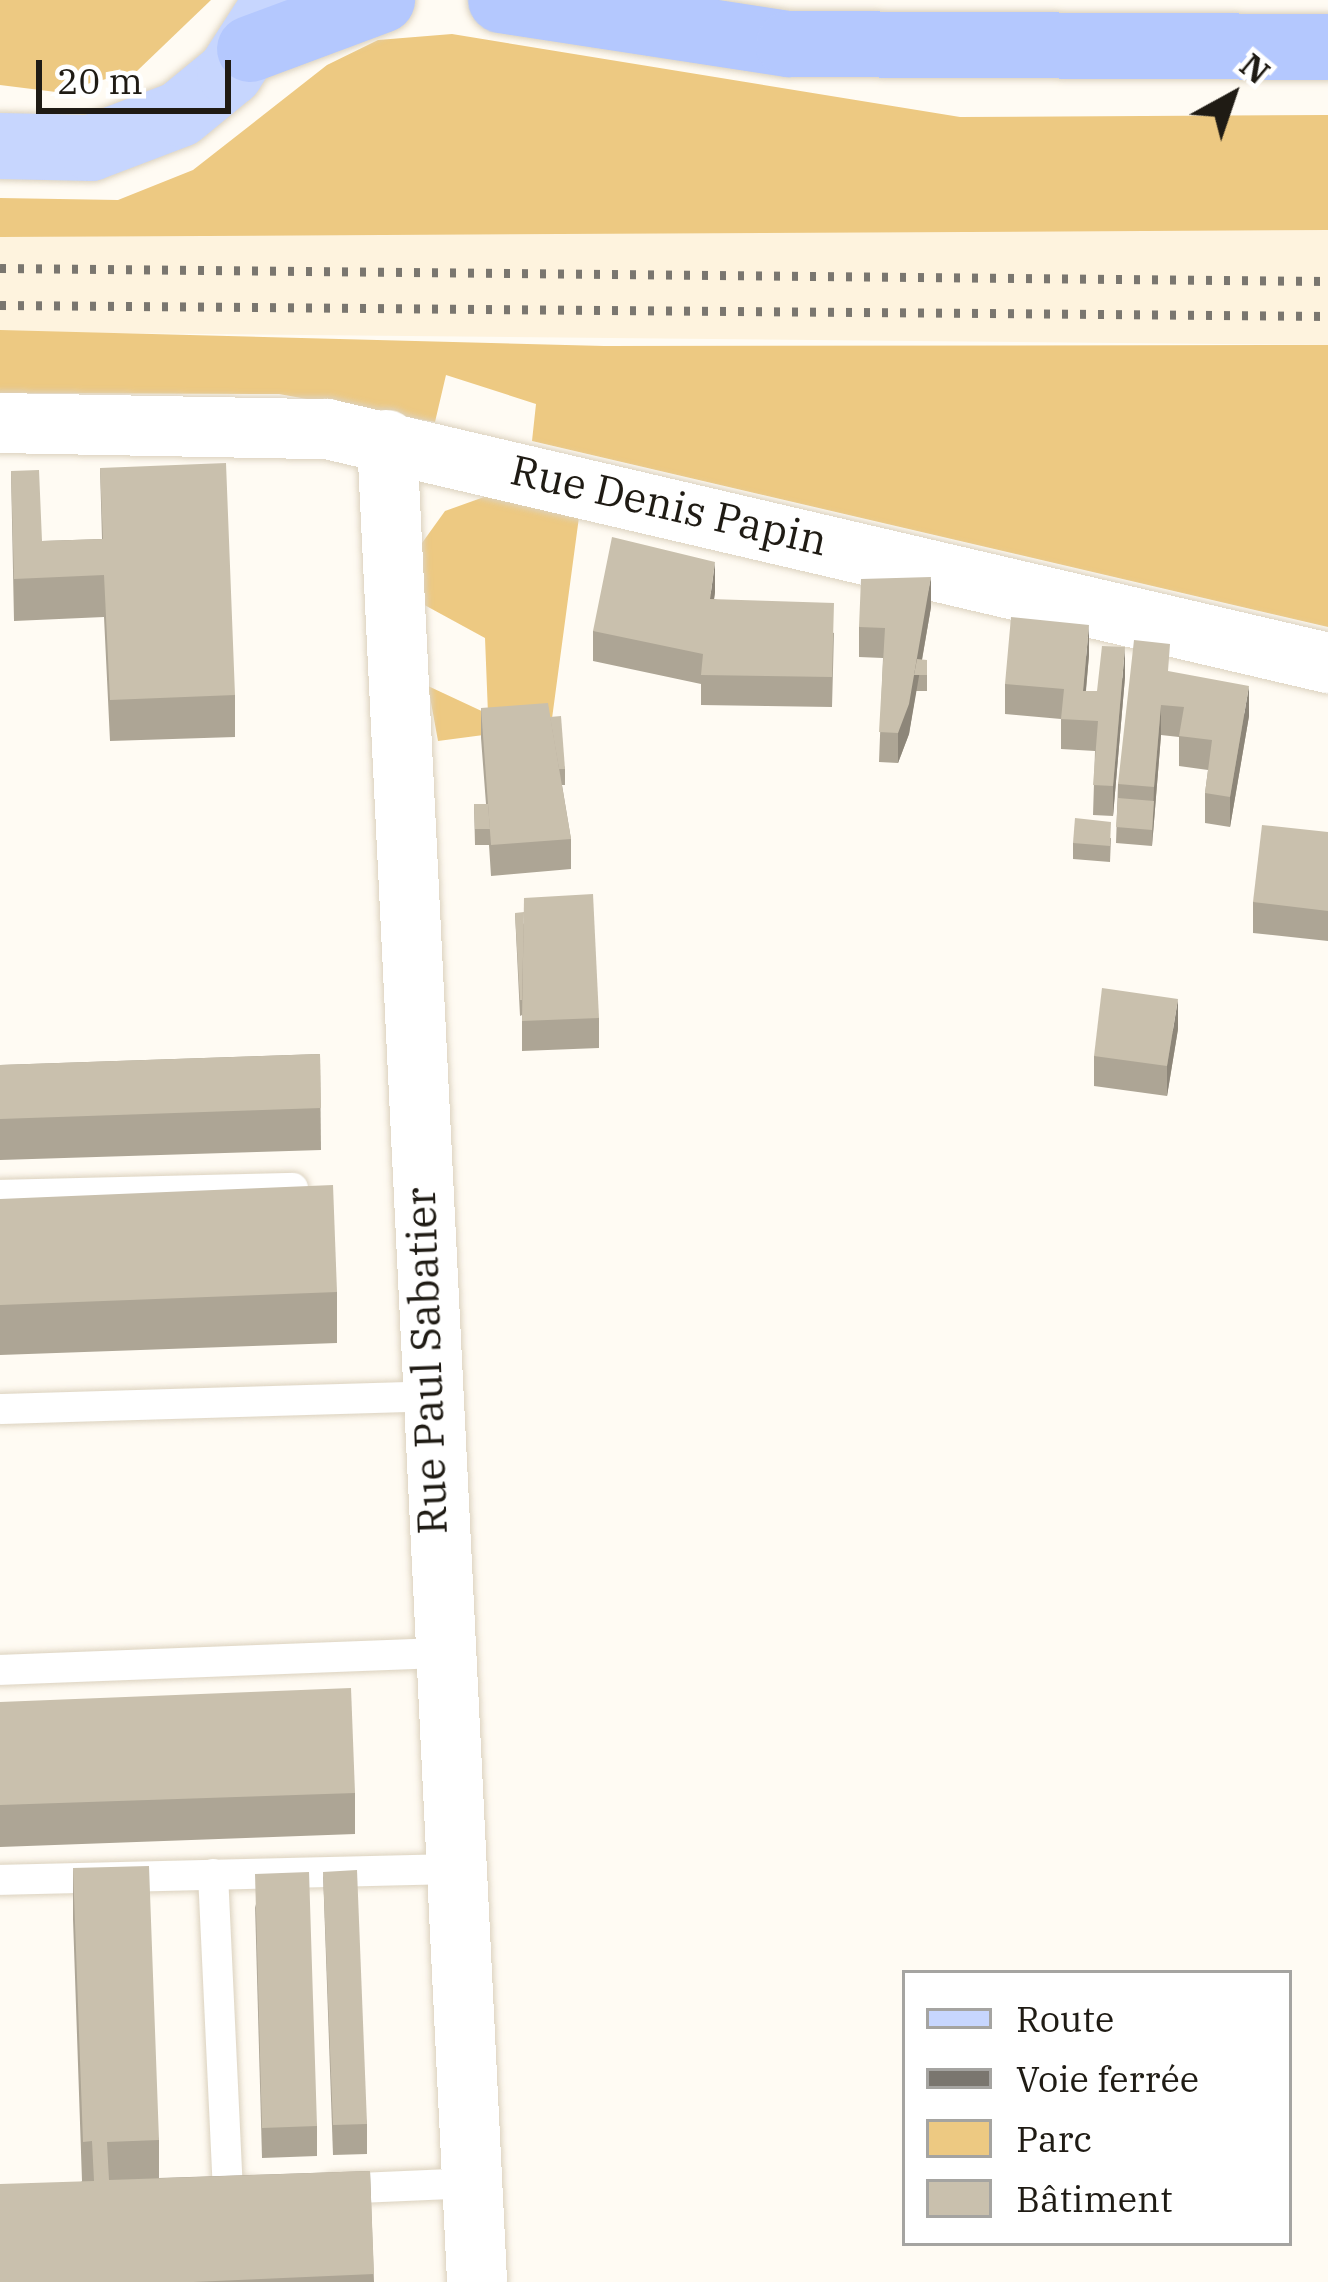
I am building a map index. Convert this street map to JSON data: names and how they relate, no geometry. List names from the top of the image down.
{
  "streets": {
    "street": ["Rue Denis Papin", "Rue Paul Sabatier"]
  },
  "crossings": [
    ["Rue Denis Papin", "Rue Paul Sabatier"]
  ],
  "legend": [
    "Route",
    "Voie ferrée",
    "Parc",
    "Bâtiment"
  ],
  "scale_bar": "20 m",
  "north": "top right"
}
